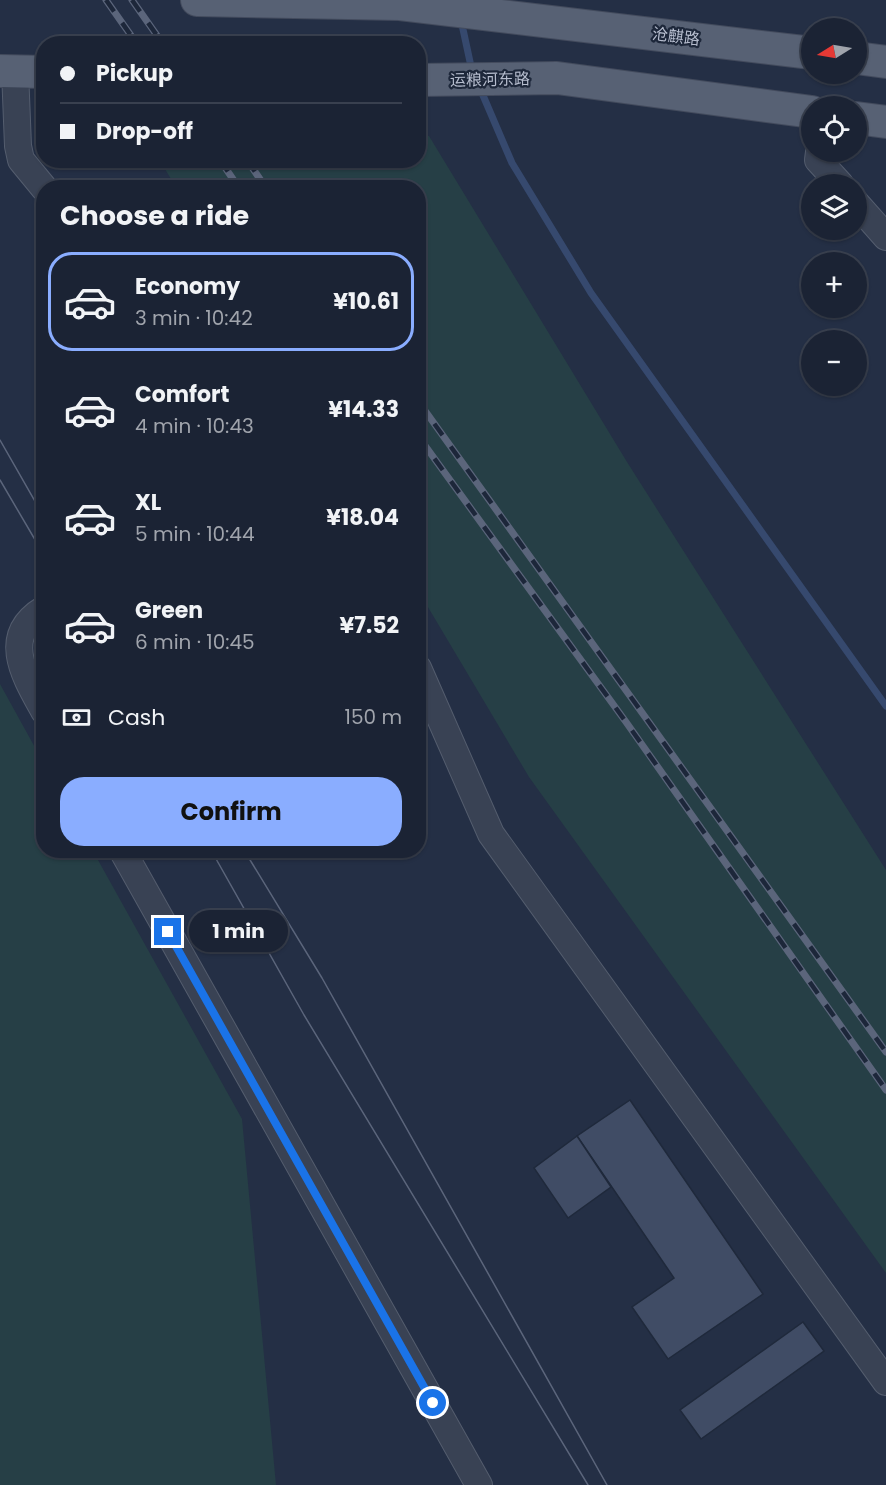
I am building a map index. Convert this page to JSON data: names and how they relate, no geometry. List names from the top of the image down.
{
  "streets": {
    "main road": ["沧麒路", "运粮河东路"]
  },
  "north": "left",
  "page": {
    "map_buttons": ["+", "−"],
    "banner": ["Pickup", "Drop-off"],
    "heading": "Choose a ride",
    "list": [
      {
        "name": "Economy",
        "note": "3 min · 10:42",
        "value": "¥10.61"
      },
      {
        "name": "Comfort",
        "note": "4 min · 10:43",
        "value": "¥14.33"
      },
      {
        "name": "XL",
        "note": "5 min · 10:44",
        "value": "¥18.04"
      },
      {
        "name": "Green",
        "note": "6 min · 10:45",
        "value": "¥7.52"
      }
    ],
    "pay": ["Cash", "150 m"],
    "buttons": "Confirm",
    "bubble": "1 min"
  }
}
